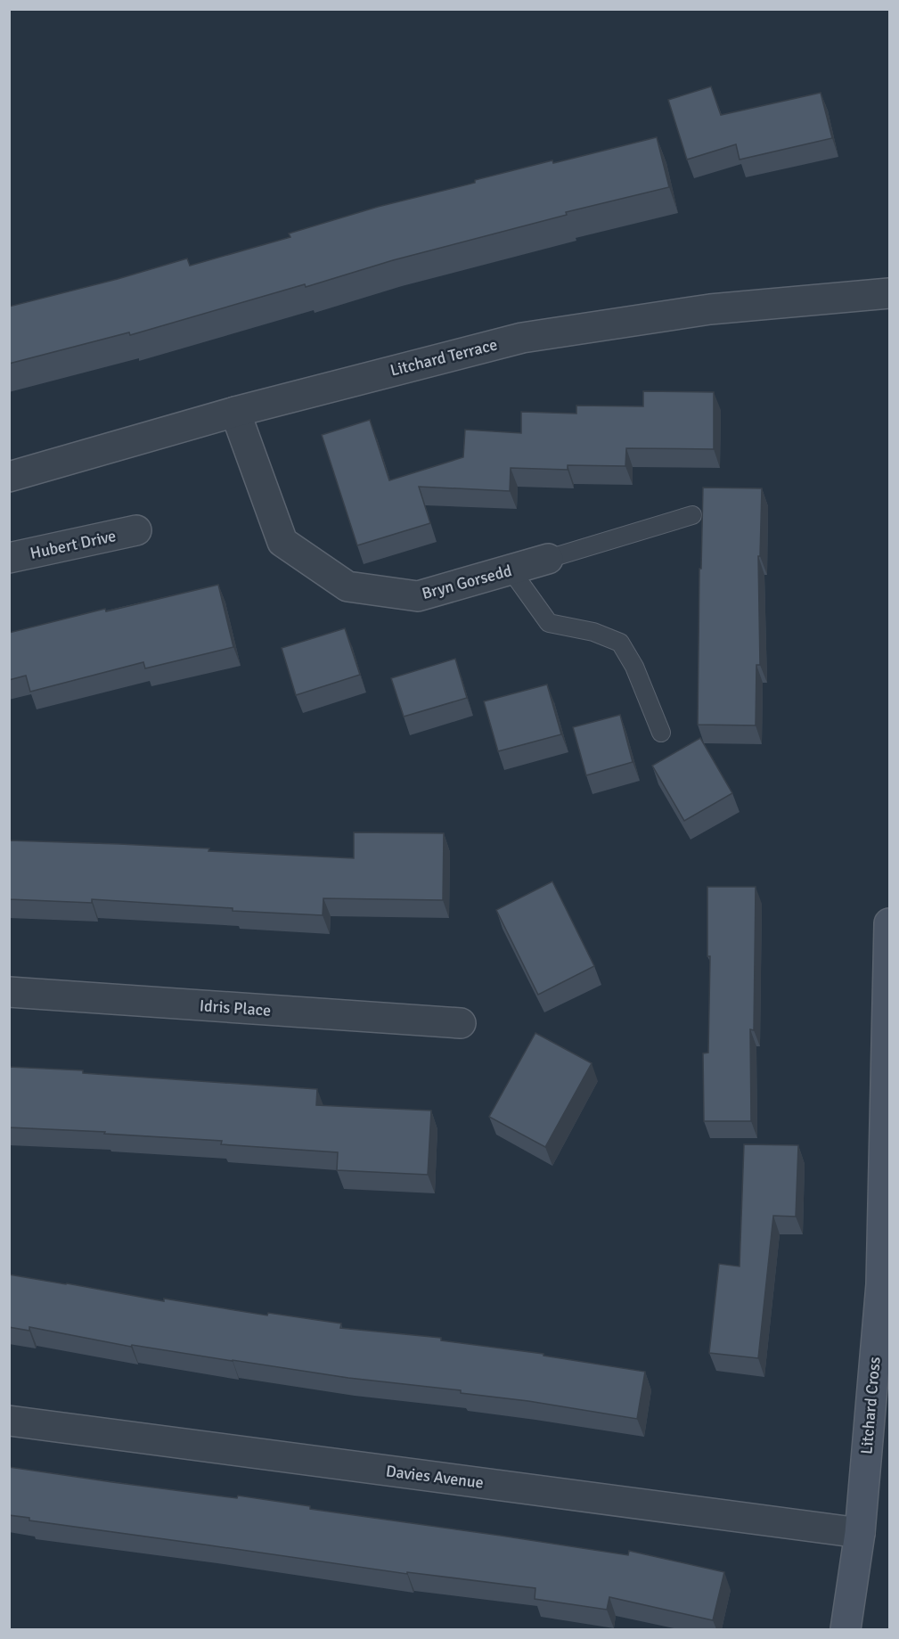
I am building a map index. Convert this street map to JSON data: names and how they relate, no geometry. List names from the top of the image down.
{
  "streets": {
    "main road": ["Litchard Cross"],
    "street": [
      "Litchard Terrace",
      "Hubert Drive",
      "Bryn Gorsedd",
      "Idris Place",
      "Davies Avenue"
    ]
  },
  "crossings": [
    ["Litchard Terrace", "Bryn Gorsedd"],
    ["Litchard Cross", "Davies Avenue"]
  ]
}
